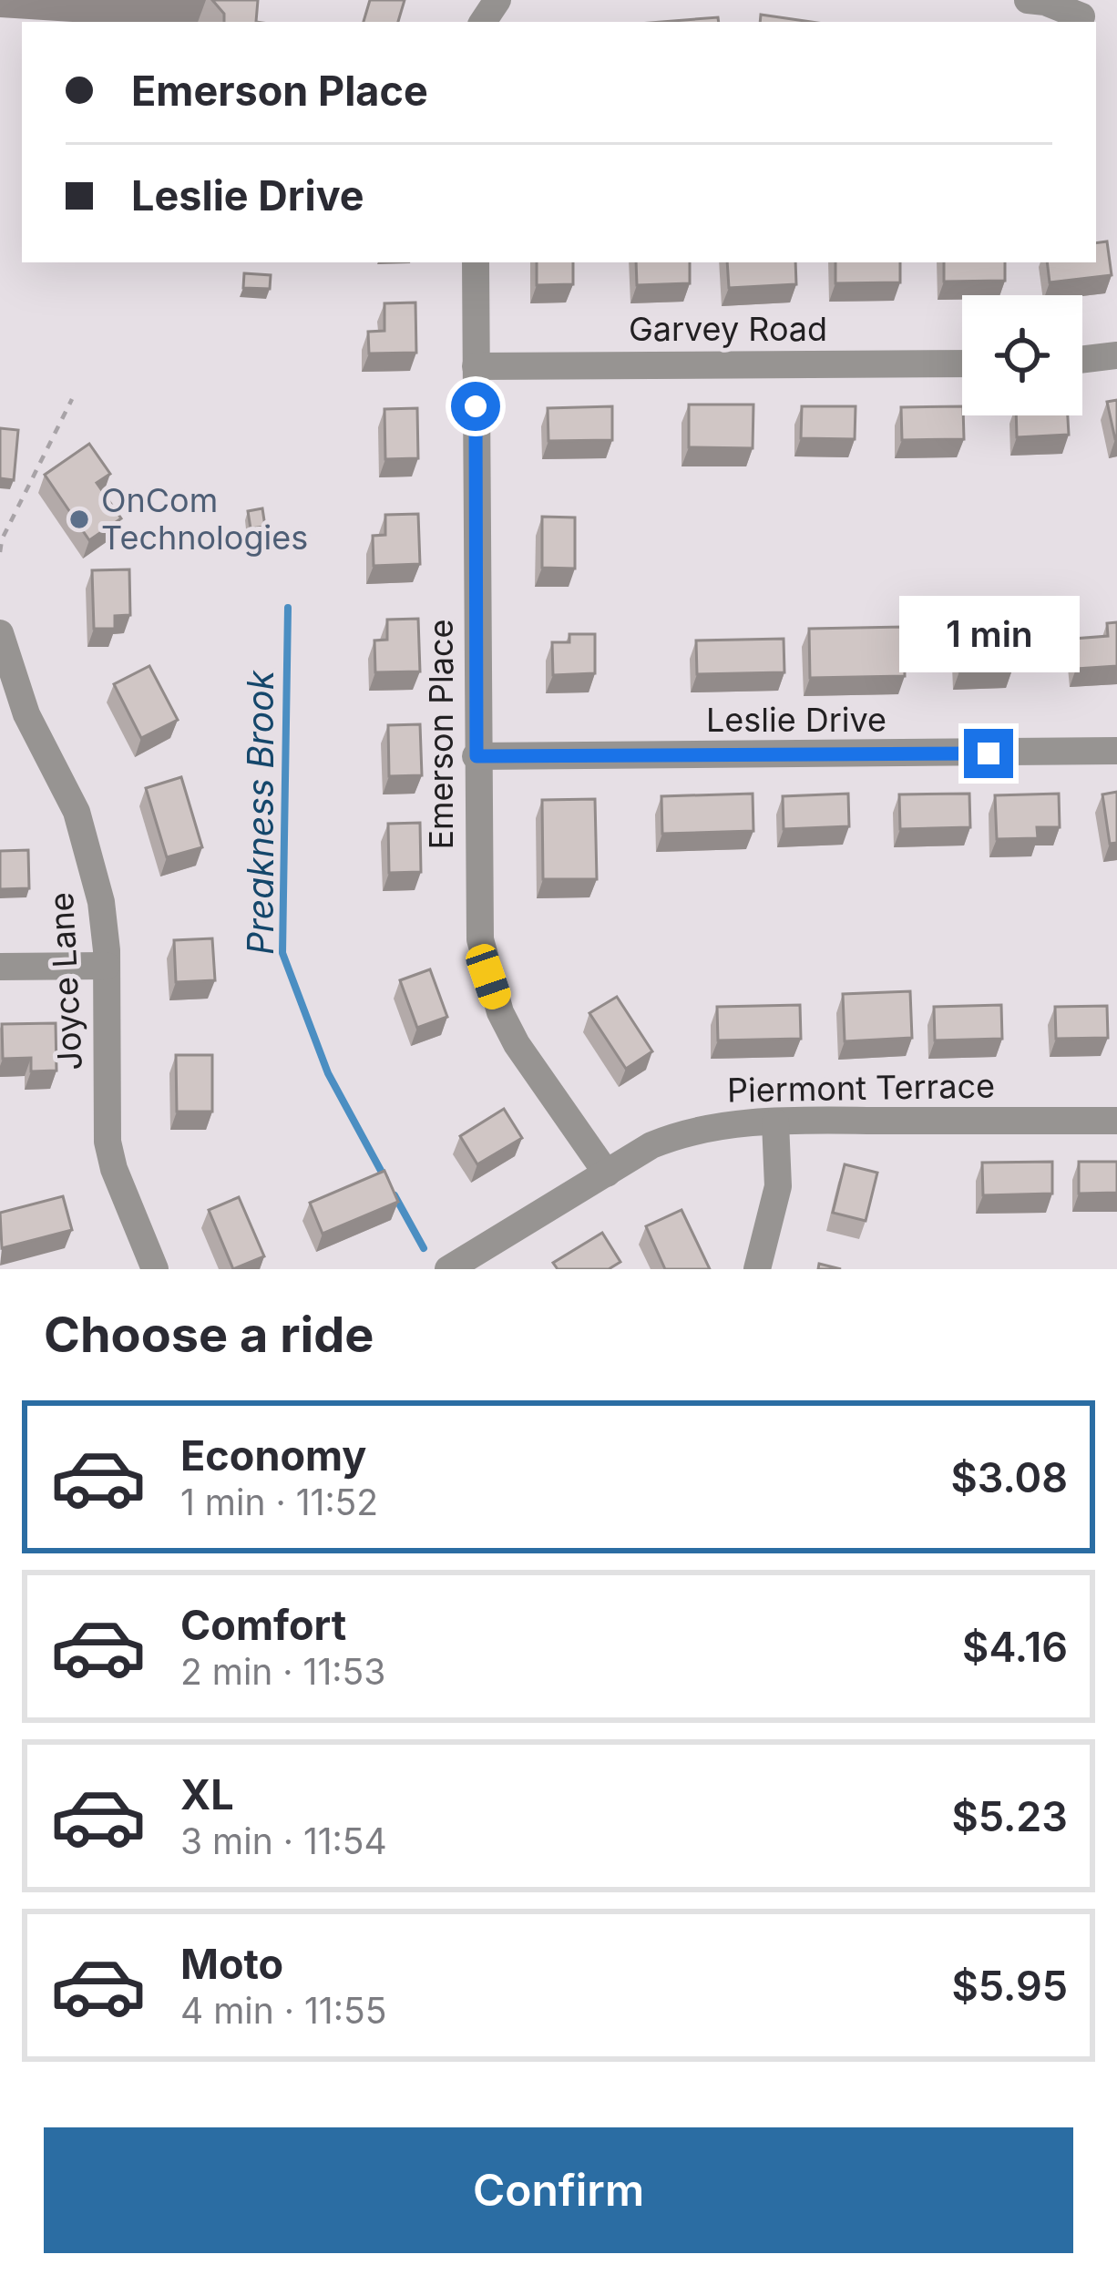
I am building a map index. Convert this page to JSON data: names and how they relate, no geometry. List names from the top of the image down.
{
  "streets": {
    "street": [
      "Garvey Road",
      "Leslie Drive",
      "Emerson Place",
      "Joyce Lane",
      "Piermont Terrace"
    ]
  },
  "crossings": [
    ["Garvey Road", "Emerson Place"],
    ["Leslie Drive", "Emerson Place"],
    ["Emerson Place", "Piermont Terrace"]
  ],
  "water": ["Preakness Brook"],
  "places": ["OnCom Technologies"],
  "page": {
    "banner": ["Emerson Place", "Leslie Drive"],
    "bubble": "1 min",
    "heading": "Choose a ride",
    "list": [
      {
        "name": "Economy",
        "note": "1 min · 11:52",
        "value": "$3.08"
      },
      {
        "name": "Comfort",
        "note": "2 min · 11:53",
        "value": "$4.16"
      },
      {
        "name": "XL",
        "note": "3 min · 11:54",
        "value": "$5.23"
      },
      {
        "name": "Moto",
        "note": "4 min · 11:55",
        "value": "$5.95"
      }
    ],
    "buttons": "Confirm"
  }
}
